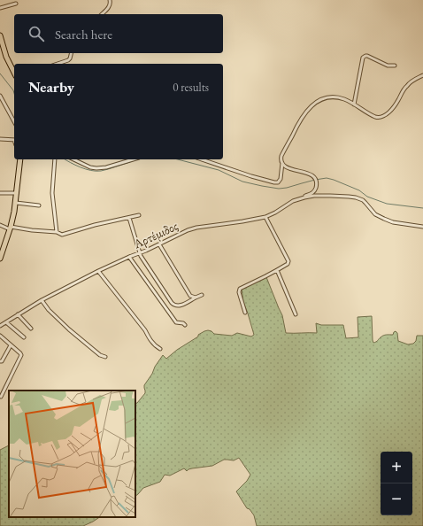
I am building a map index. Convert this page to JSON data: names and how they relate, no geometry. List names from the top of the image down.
{
  "streets": {
    "street": ["Αρτέμιδος"]
  },
  "page": {
    "search": "Search here",
    "heading": ["Nearby", "0 results"],
    "map_buttons": ["+", "−"]
  }
}
